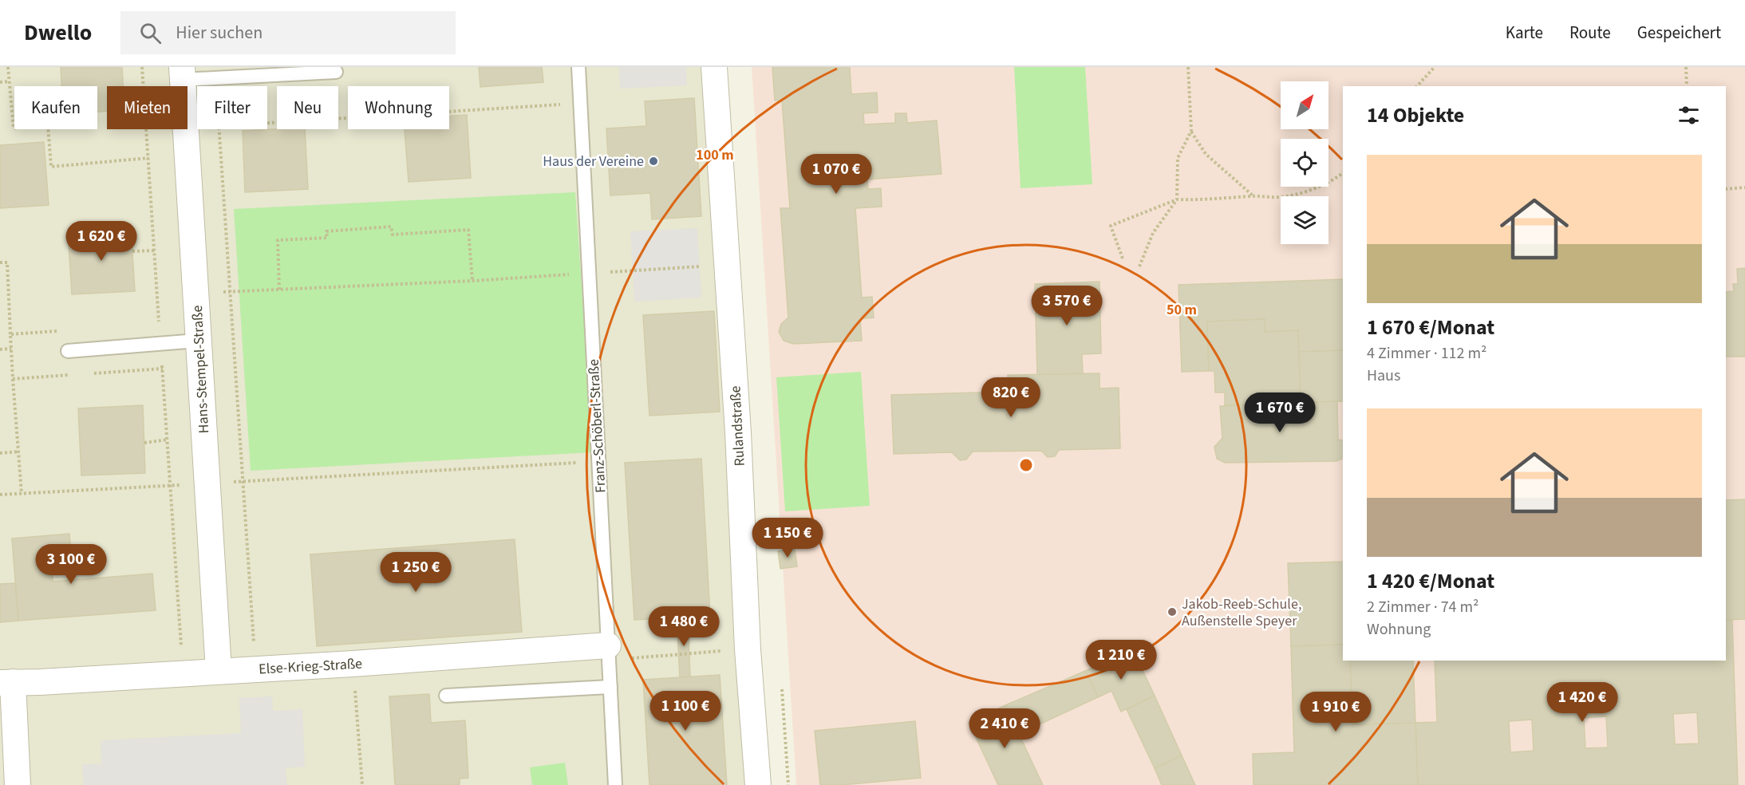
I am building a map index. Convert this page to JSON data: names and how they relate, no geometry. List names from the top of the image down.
{
  "streets": {
    "street": ["Hans-Stempel-Straße", "Rulandstraße", "Else-Krieg-Straße"],
    "lane": ["Franz-Schöberl-Straße"]
  },
  "crossings": [
    ["Hans-Stempel-Straße", "Else-Krieg-Straße"],
    ["Franz-Schöberl-Straße", "Else-Krieg-Straße"]
  ],
  "places": ["Haus der Vereine", "Jakob-Reeb-Schule, Außenstelle Speyer"],
  "north": "top right",
  "page": {
    "header": "Dwello",
    "search": "Hier suchen",
    "nav": ["Karte", "Route", "Gespeichert"],
    "chip": [
      "Kaufen",
      "Mieten",
      "Filter",
      "Neu",
      "Wohnung"
    ],
    "heading": "14 Objekte",
    "list": [
      {
        "name": "1 670 €/Monat",
        "note": "4 Zimmer · 112 m² · Haus"
      },
      {
        "name": "1 420 €/Monat",
        "note": "2 Zimmer · 74 m² · Wohnung"
      }
    ],
    "price": [
      "1 070 €",
      "1 620 €",
      "3 570 €",
      "820 €",
      "1 670 €",
      "1 150 €",
      "3 100 €",
      "1 250 €",
      "1 480 €",
      "1 210 €",
      "1 420 €",
      "1 100 €",
      "1 910 €",
      "2 410 €"
    ]
  },
  "rings": ["100 m", "50 m"]
}
